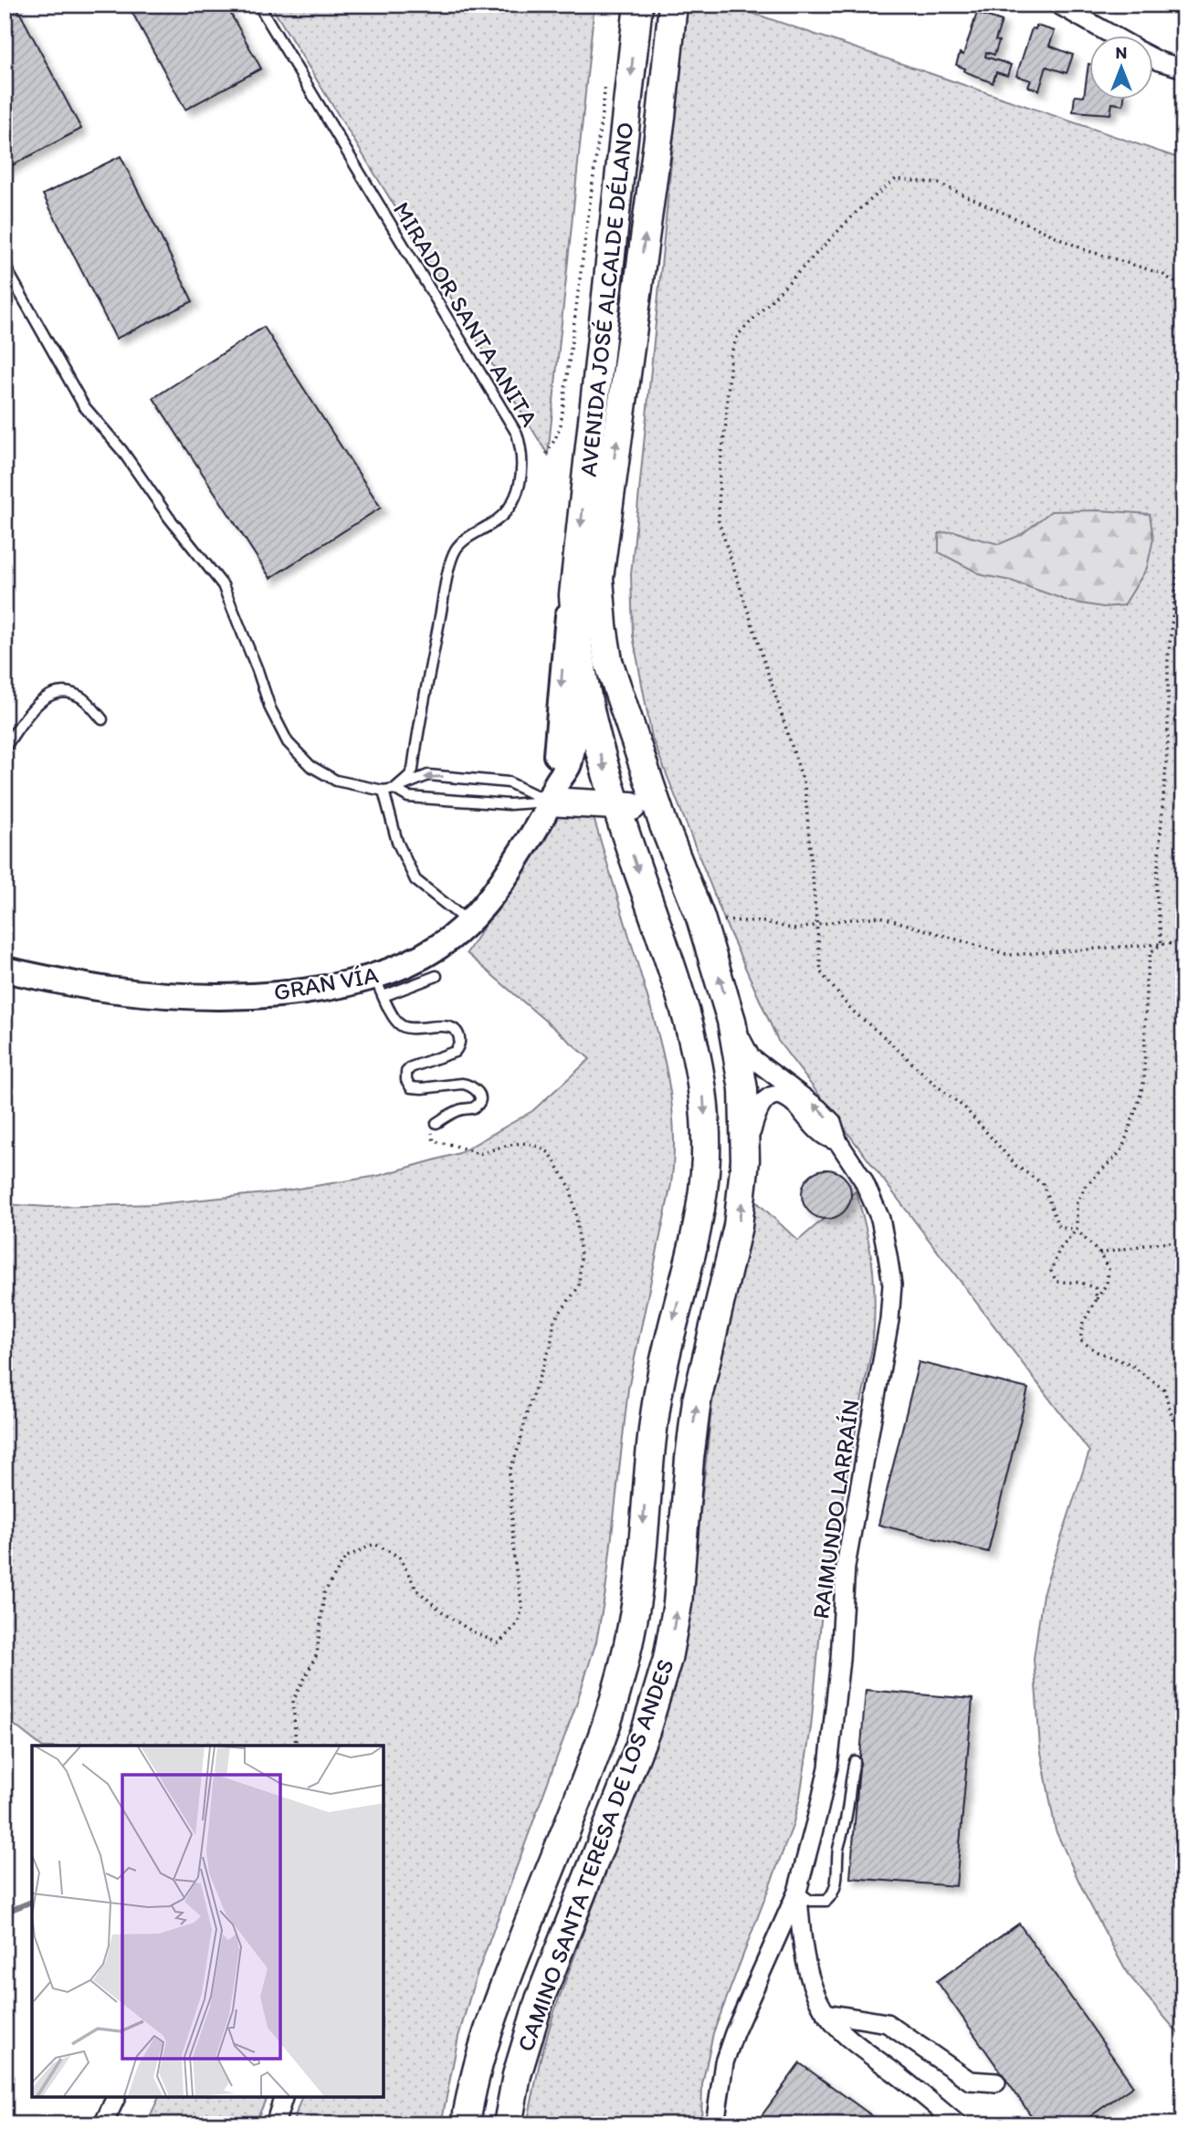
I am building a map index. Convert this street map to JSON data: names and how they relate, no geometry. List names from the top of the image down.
{
  "streets": {
    "main road": ["AVENIDA JOSÉ ALCALDE DÉLANO", "GRAN VÍA", "CAMINO SANTA TERESA DE LOS ANDES"],
    "street": ["RAIMUNDO LARRAÍN"],
    "lane": ["MIRADOR SANTA ANITA"]
  },
  "crossings": [
    ["AVENIDA JOSÉ ALCALDE DÉLANO", "GRAN VÍA"],
    ["AVENIDA JOSÉ ALCALDE DÉLANO", "CAMINO SANTA TERESA DE LOS ANDES"],
    ["GRAN VÍA", "CAMINO SANTA TERESA DE LOS ANDES"],
    ["RAIMUNDO LARRAÍN", "CAMINO SANTA TERESA DE LOS ANDES"]
  ],
  "north": "top"
}
